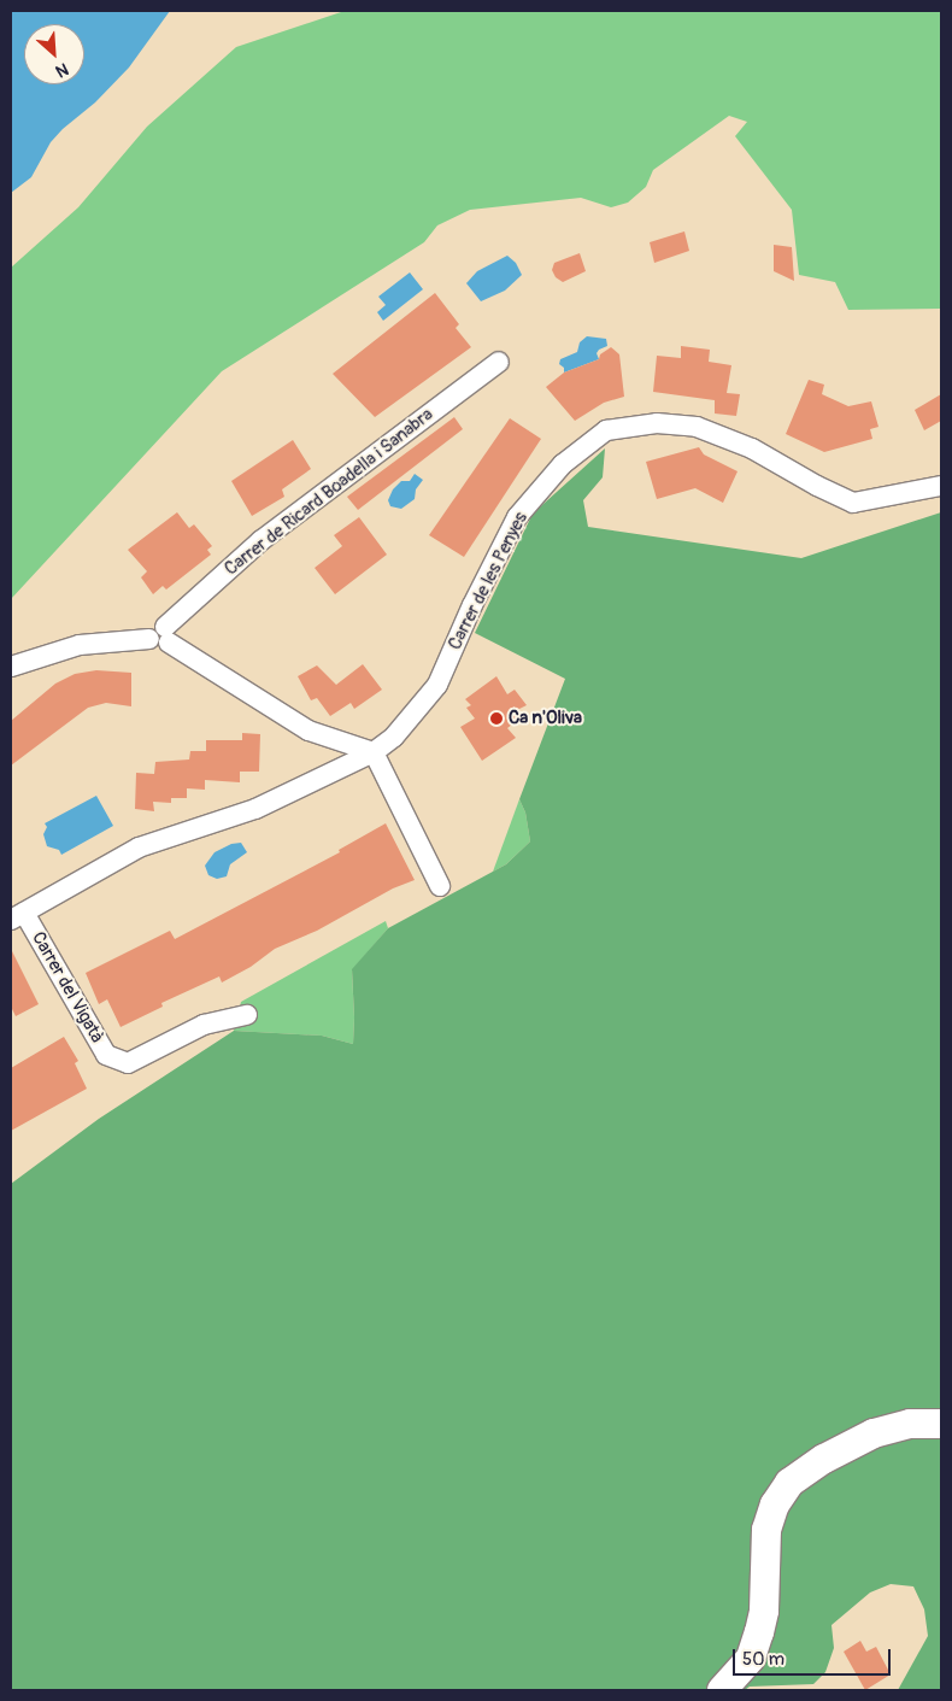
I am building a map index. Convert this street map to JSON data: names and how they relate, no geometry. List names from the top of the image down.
{
  "streets": {
    "street": ["Carrer de Ricard Boadella i Sanabra", "Carrer de les Penyes", "Carrer del Vigatà"]
  },
  "crossings": [
    ["Carrer de les Penyes", "Carrer del Vigatà"]
  ],
  "places": ["Ca n'Oliva"],
  "scale_bar": "50 m",
  "north": "bottom right"
}
